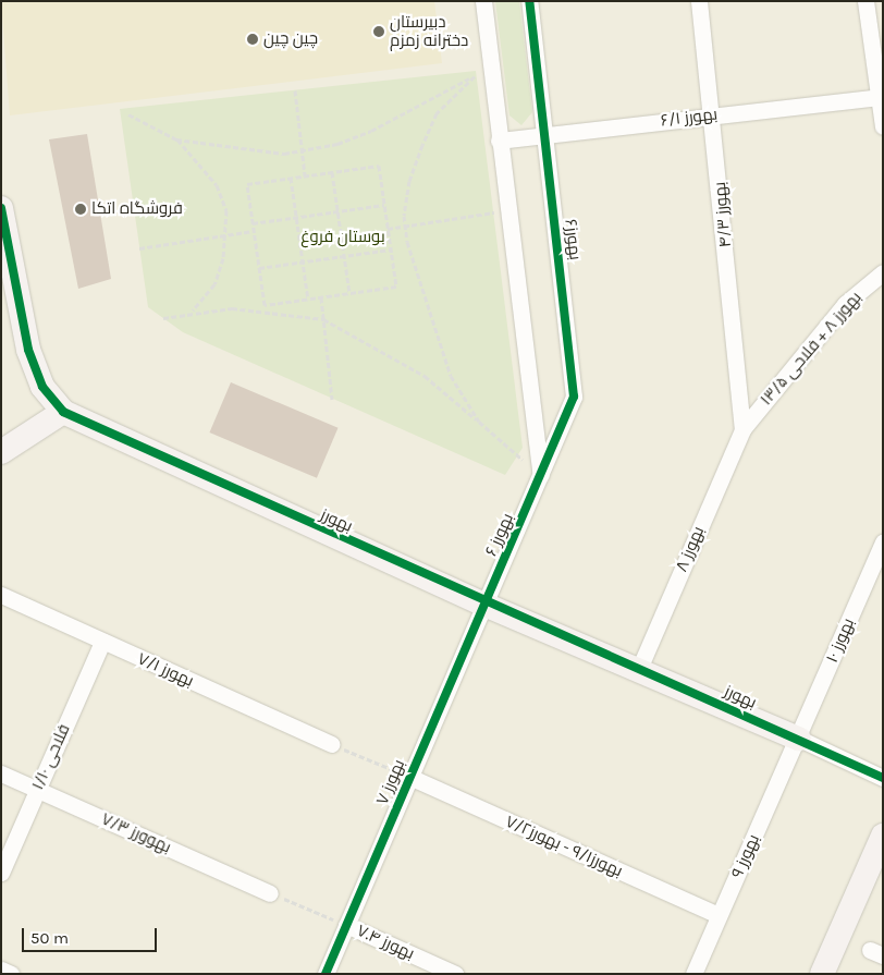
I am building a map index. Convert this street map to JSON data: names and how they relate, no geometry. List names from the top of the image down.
{
  "streets": {
    "street": [
      "بهورز ۶/۱",
      "بهورز ۴/۳",
      "بهورز۶",
      "بهورز ۸ + فلاحی ۱۳/۵",
      "بهورز",
      "بهورز ۶",
      "بهورز ۸",
      "بهورز ۱۰",
      "بهورز ۷/۱",
      "فلاحی ۱/۱۰",
      "بهورز ۷",
      "بهوورز ۷/۳",
      "بهورز۹/۱ - بهورز۷/۲",
      "بهورز ۹",
      "بهورز ۷.۴"
    ]
  },
  "crossings": [
    ["بهورز ۶/۱", "بهورز ۴/۳"],
    ["بهورز ۶/۱", "بهورز۶"],
    ["بهورز ۴/۳", "بهورز ۸ + فلاحی ۱۳/۵"],
    ["بهورز ۴/۳", "بهورز ۸"],
    ["بهورز۶", "بهورز ۶"],
    ["بهورز ۸ + فلاحی ۱۳/۵", "بهورز ۸"],
    ["بهورز", "بهورز ۶"],
    ["بهورز", "بهورز ۸"],
    ["بهورز", "بهورز ۱۰"],
    ["بهورز", "بهورز ۷"],
    ["بهورز", "بهورز ۹"],
    ["بهورز ۶", "بهورز ۷"],
    ["بهورز ۱۰", "بهورز ۹"],
    ["بهورز ۷/۱", "فلاحی ۱/۱۰"],
    ["فلاحی ۱/۱۰", "بهوورز ۷/۳"],
    ["بهورز ۷", "بهورز۹/۱ - بهورز۷/۲"],
    ["بهورز ۷", "بهورز ۷.۴"],
    ["بهورز۹/۱ - بهورز۷/۲", "بهورز ۹"]
  ],
  "parks": ["بوستان فروغ"],
  "places": ["دبیرستان دخترانه زمزم", "چین چین", "فروشگاه اتکا"],
  "scale_bar": "50 m"
}
